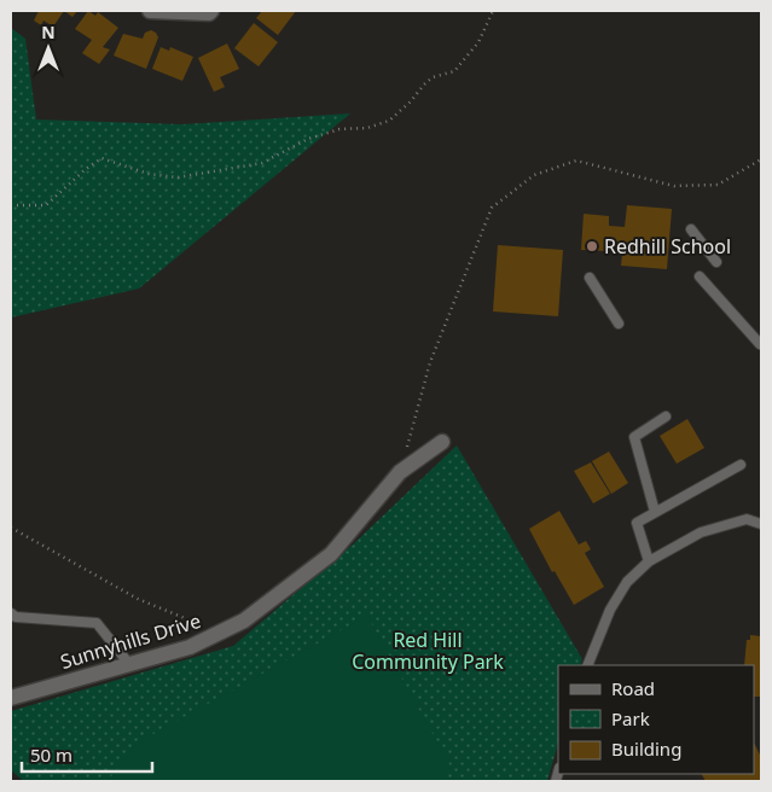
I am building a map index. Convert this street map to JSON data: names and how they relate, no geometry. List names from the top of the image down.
{
  "streets": {
    "street": ["Sunnyhills Drive"]
  },
  "parks": ["Red Hill Community Park"],
  "places": ["Redhill School"],
  "legend": ["Road", "Park", "Building"],
  "scale_bar": "50 m",
  "north": "top"
}
